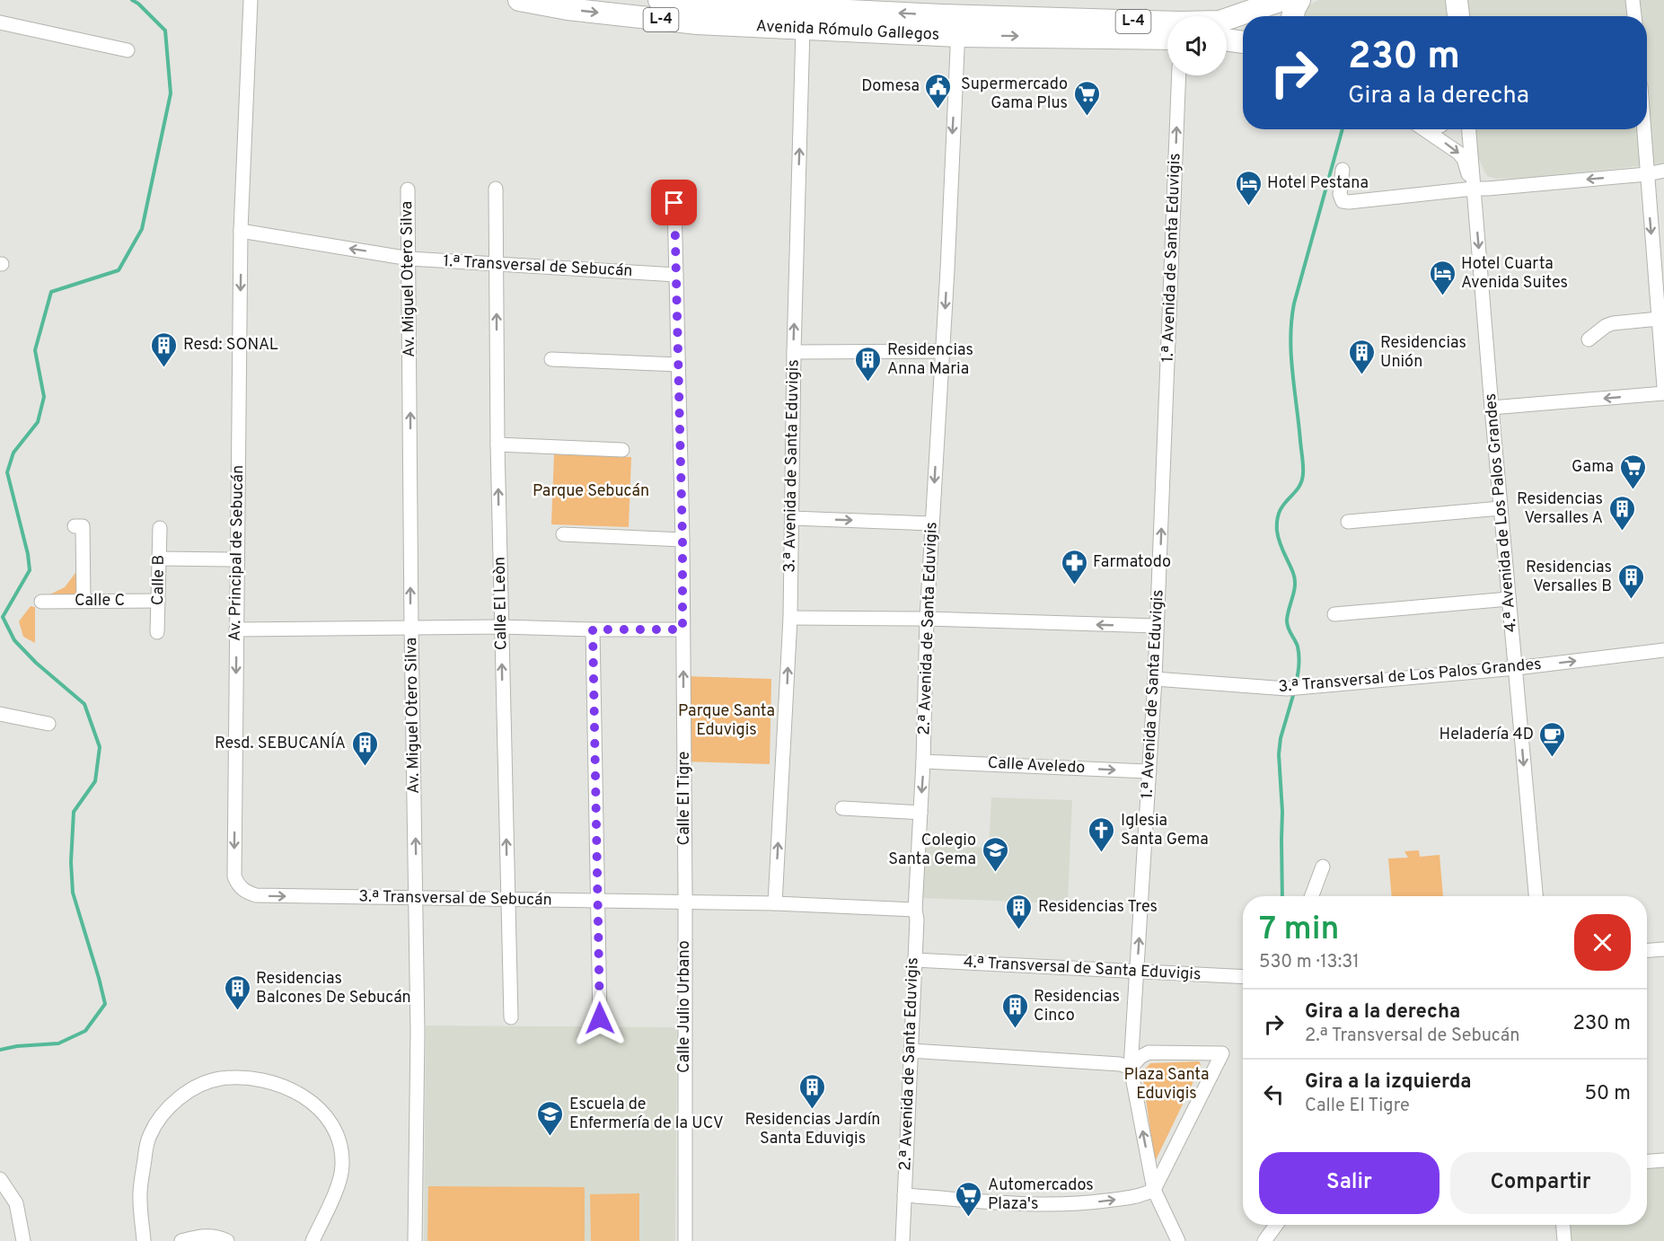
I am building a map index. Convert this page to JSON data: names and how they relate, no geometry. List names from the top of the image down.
{
  "streets": {
    "main road": ["L-4", "Avenida Rómulo Gallegos"],
    "street": [
      "1.ª Avenida de Santa Eduvigis",
      "1.ª Transversal de Sebucán",
      "Av. Miguel Otero Silva",
      "3.ª Avenida de Santa Eduvigis",
      "4.ª Avenida de Los Palos Grandes",
      "Av. Principal de Sebucán",
      "Calle B",
      "Calle C",
      "Calle El Leòn",
      "2.ª Avenida de Santa Eduvigis",
      "3.ª Transversal de Los Palos Grandes",
      "Calle Aveledo",
      "Calle El Tigre",
      "3.ª Transversal de Sebucán",
      "4.ª Transversal de Santa Eduvigis",
      "Calle Julio Urbano"
    ]
  },
  "crossings": [
    ["Avenida Rómulo Gallegos", "3.ª Avenida de Santa Eduvigis"],
    ["Avenida Rómulo Gallegos", "2.ª Avenida de Santa Eduvigis"],
    ["1.ª Avenida de Santa Eduvigis", "3.ª Transversal de Los Palos Grandes"],
    ["1.ª Avenida de Santa Eduvigis", "Calle Aveledo"],
    ["1.ª Avenida de Santa Eduvigis", "4.ª Transversal de Santa Eduvigis"],
    ["1.ª Transversal de Sebucán", "Av. Miguel Otero Silva"],
    ["1.ª Transversal de Sebucán", "Av. Principal de Sebucán"],
    ["1.ª Transversal de Sebucán", "Calle El Leòn"],
    ["1.ª Transversal de Sebucán", "Calle El Tigre"],
    ["Av. Miguel Otero Silva", "3.ª Transversal de Sebucán"],
    ["3.ª Avenida de Santa Eduvigis", "3.ª Transversal de Sebucán"],
    ["4.ª Avenida de Los Palos Grandes", "3.ª Transversal de Los Palos Grandes"],
    ["Av. Principal de Sebucán", "3.ª Transversal de Sebucán"],
    ["Calle B", "Calle C"],
    ["Calle El Leòn", "3.ª Transversal de Sebucán"],
    ["2.ª Avenida de Santa Eduvigis", "Calle Aveledo"],
    ["2.ª Avenida de Santa Eduvigis", "3.ª Transversal de Sebucán"],
    ["2.ª Avenida de Santa Eduvigis", "4.ª Transversal de Santa Eduvigis"],
    ["Calle El Tigre", "3.ª Transversal de Sebucán"],
    ["Calle El Tigre", "Calle Julio Urbano"],
    ["3.ª Transversal de Sebucán", "Calle Julio Urbano"]
  ],
  "one_way": [
    "1.ª Avenida de Santa Eduvigis",
    "1.ª Transversal de Sebucán",
    "Av. Miguel Otero Silva",
    "3.ª Avenida de Santa Eduvigis",
    "4.ª Avenida de Los Palos Grandes",
    "Av. Principal de Sebucán",
    "2.ª Avenida de Santa Eduvigis",
    "Calle Aveledo"
  ],
  "parks": ["Parque Sebucán", "Parque Santa Eduvigis", "Plaza Santa Eduvigis"],
  "places": {
    "public building": ["Domesa"],
    "supermarket": ["Supermercado Gama Plus", "Gama", "Automercados Plaza's"],
    "hotel": ["Hotel Pestana", "Hotel Cuarta Avenida Suites"],
    "building": [
      "Resd: SONAL",
      "Residencias Unión",
      "Residencias Anna Maria",
      "Residencias Versalles A",
      "Residencias Versalles B",
      "Resd. SEBUCANÍA",
      "Residencias Tres",
      "Residencias Balcones De Sebucán",
      "Residencias Cinco",
      "Residencias Jardín Santa Eduvigis"
    ],
    "pharmacy": ["Farmatodo"],
    "cafe": ["Heladería 4D"],
    "church": ["Iglesia Santa Gema"],
    "school or university": ["Colegio Santa Gema", "Escuela de Enfermería de la UCV"]
  },
  "page": {
    "turn": ["230 m", "Gira a la derecha"],
    "heading": ["7 min", "530 m · 13:31"],
    "list": [
      {
        "name": "Gira a la derecha",
        "note": "2.ª Transversal de Sebucán",
        "value": "230 m"
      },
      {
        "name": "Gira a la izquierda",
        "note": "Calle El Tigre",
        "value": "50 m"
      }
    ],
    "buttons": ["Salir", "Compartir"]
  }
}
